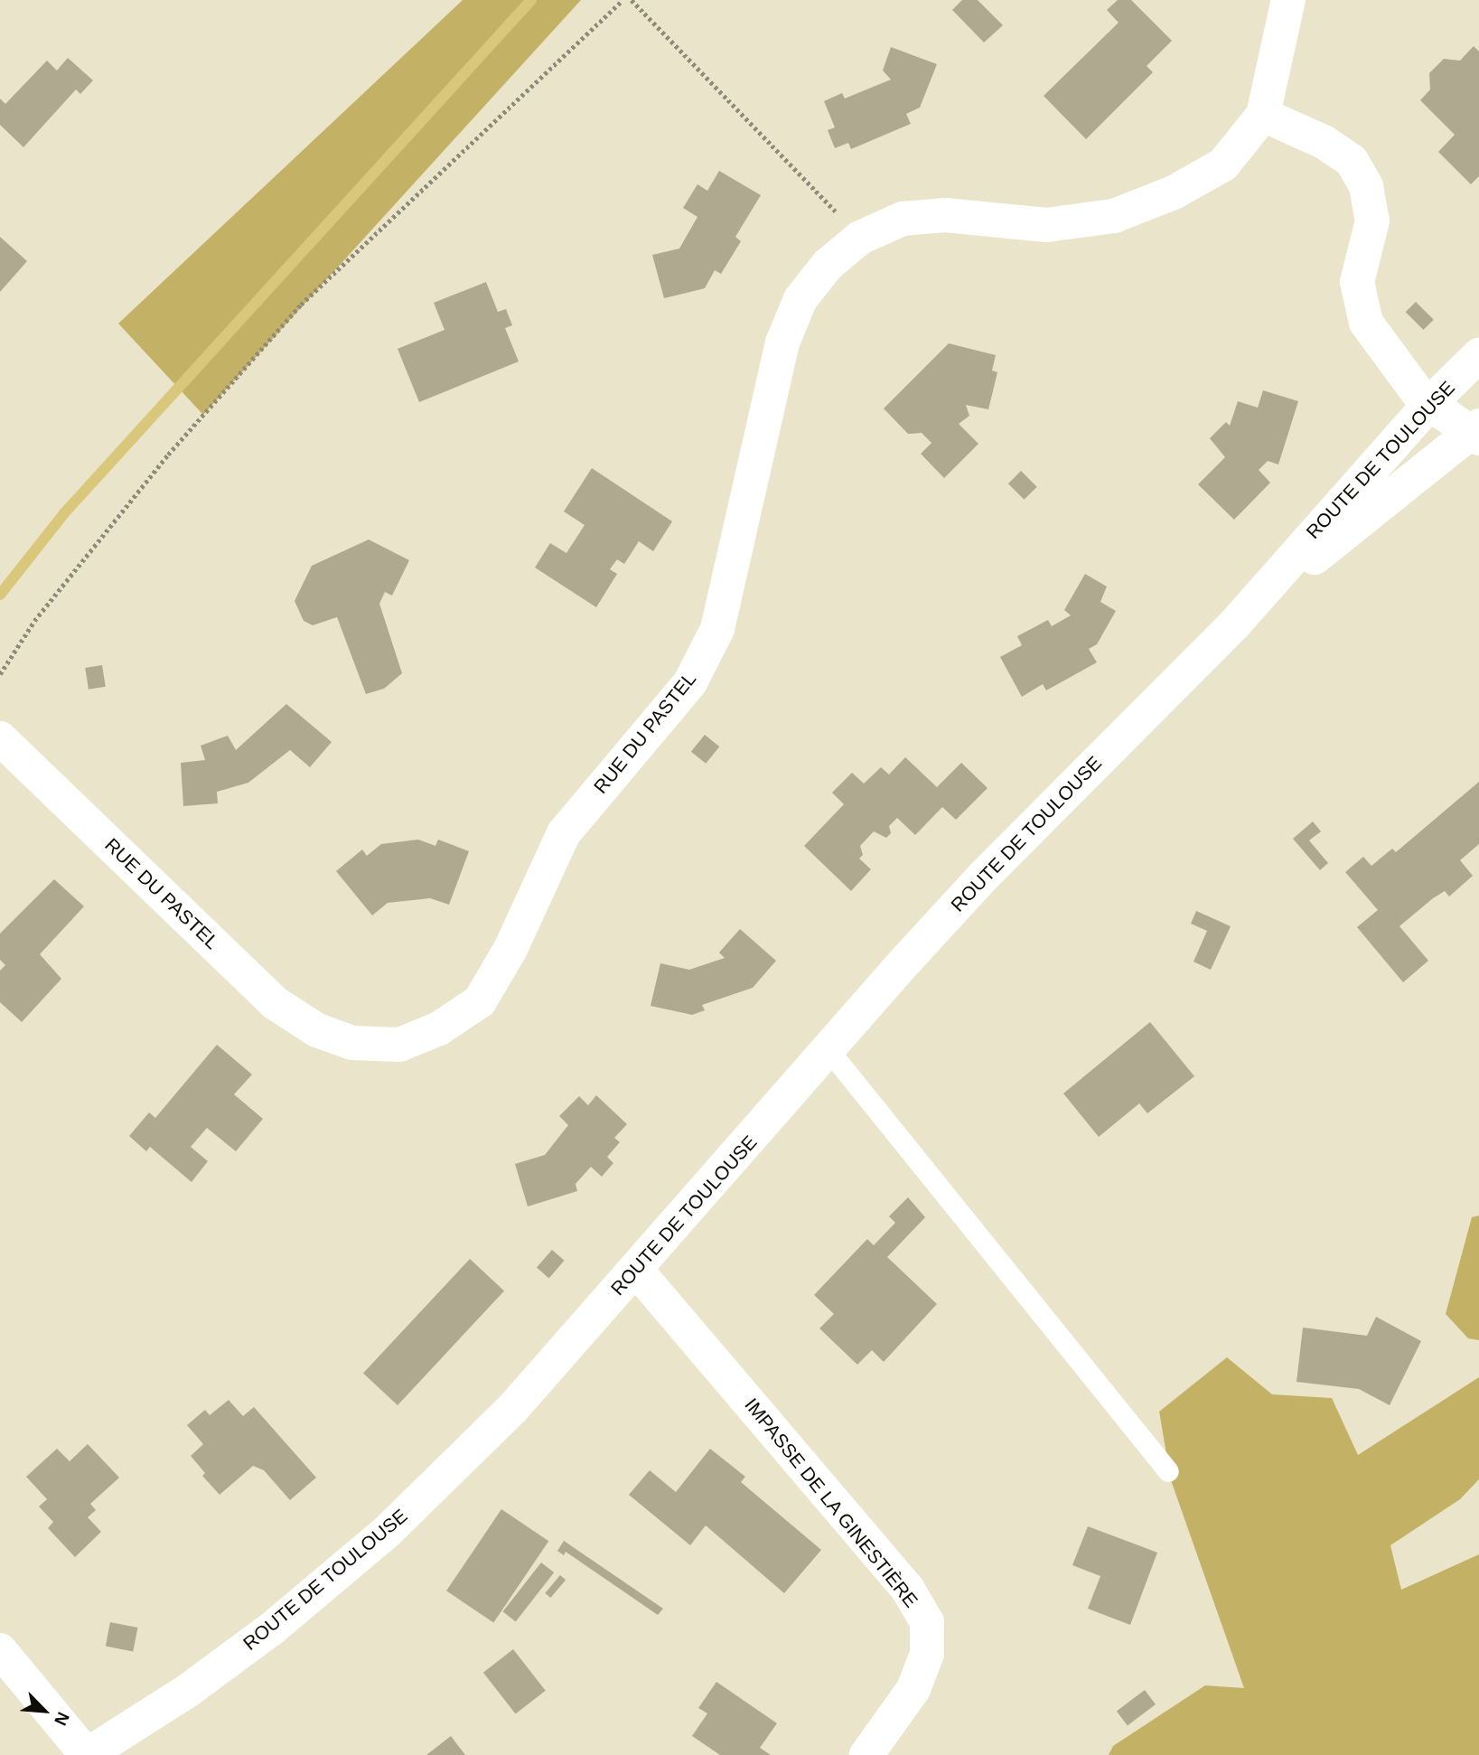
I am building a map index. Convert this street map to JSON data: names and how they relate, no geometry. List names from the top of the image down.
{
  "streets": {
    "street": ["ROUTE DE TOULOUSE", "RUE DU PASTEL", "IMPASSE DE LA GINESTIÈRE"]
  },
  "crossings": [
    ["ROUTE DE TOULOUSE", "IMPASSE DE LA GINESTIÈRE"]
  ],
  "north": "bottom right"
}
